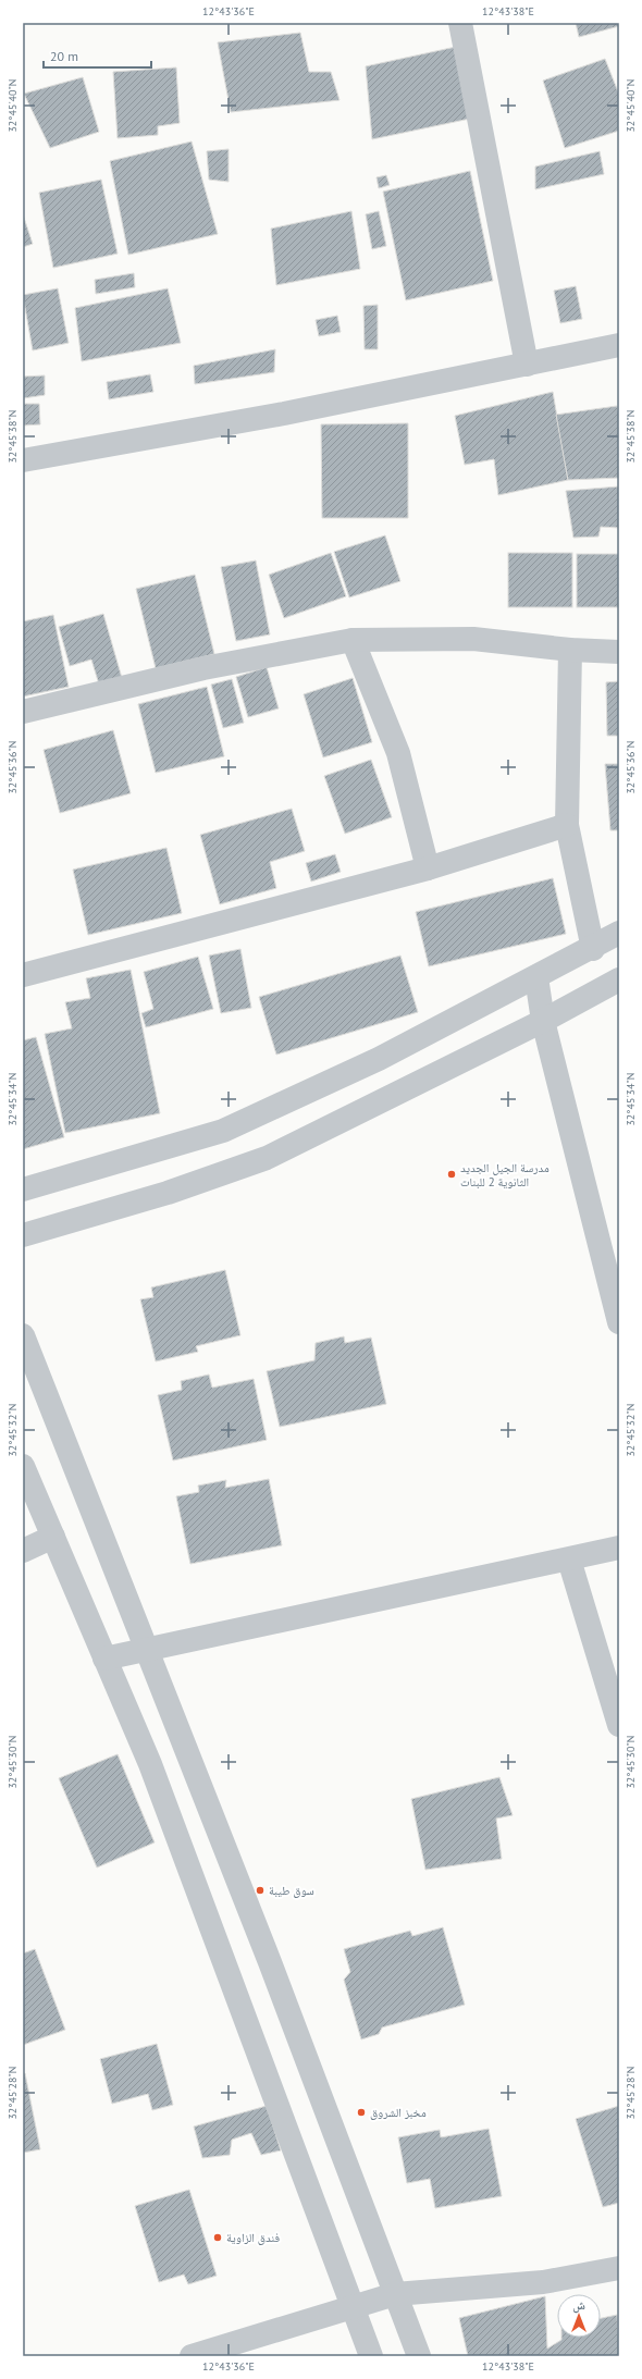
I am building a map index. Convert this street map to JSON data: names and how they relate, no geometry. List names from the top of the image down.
{
  "places": [
    "مدرسة الجيل الجديد الثانوية 2 للبنات",
    "سوق طيبة",
    "مخبز الشروق",
    "فندق الزاوية"
  ],
  "scale_bar": "20 m",
  "north": "top",
  "coordinates": [
    "12°43'36\"E",
    "12°43'38\"E",
    "32°45'40\"N",
    "32°45'38\"N",
    "32°45'36\"N",
    "32°45'34\"N",
    "32°45'32\"N",
    "32°45'30\"N",
    "32°45'28\"N"
  ]
}
